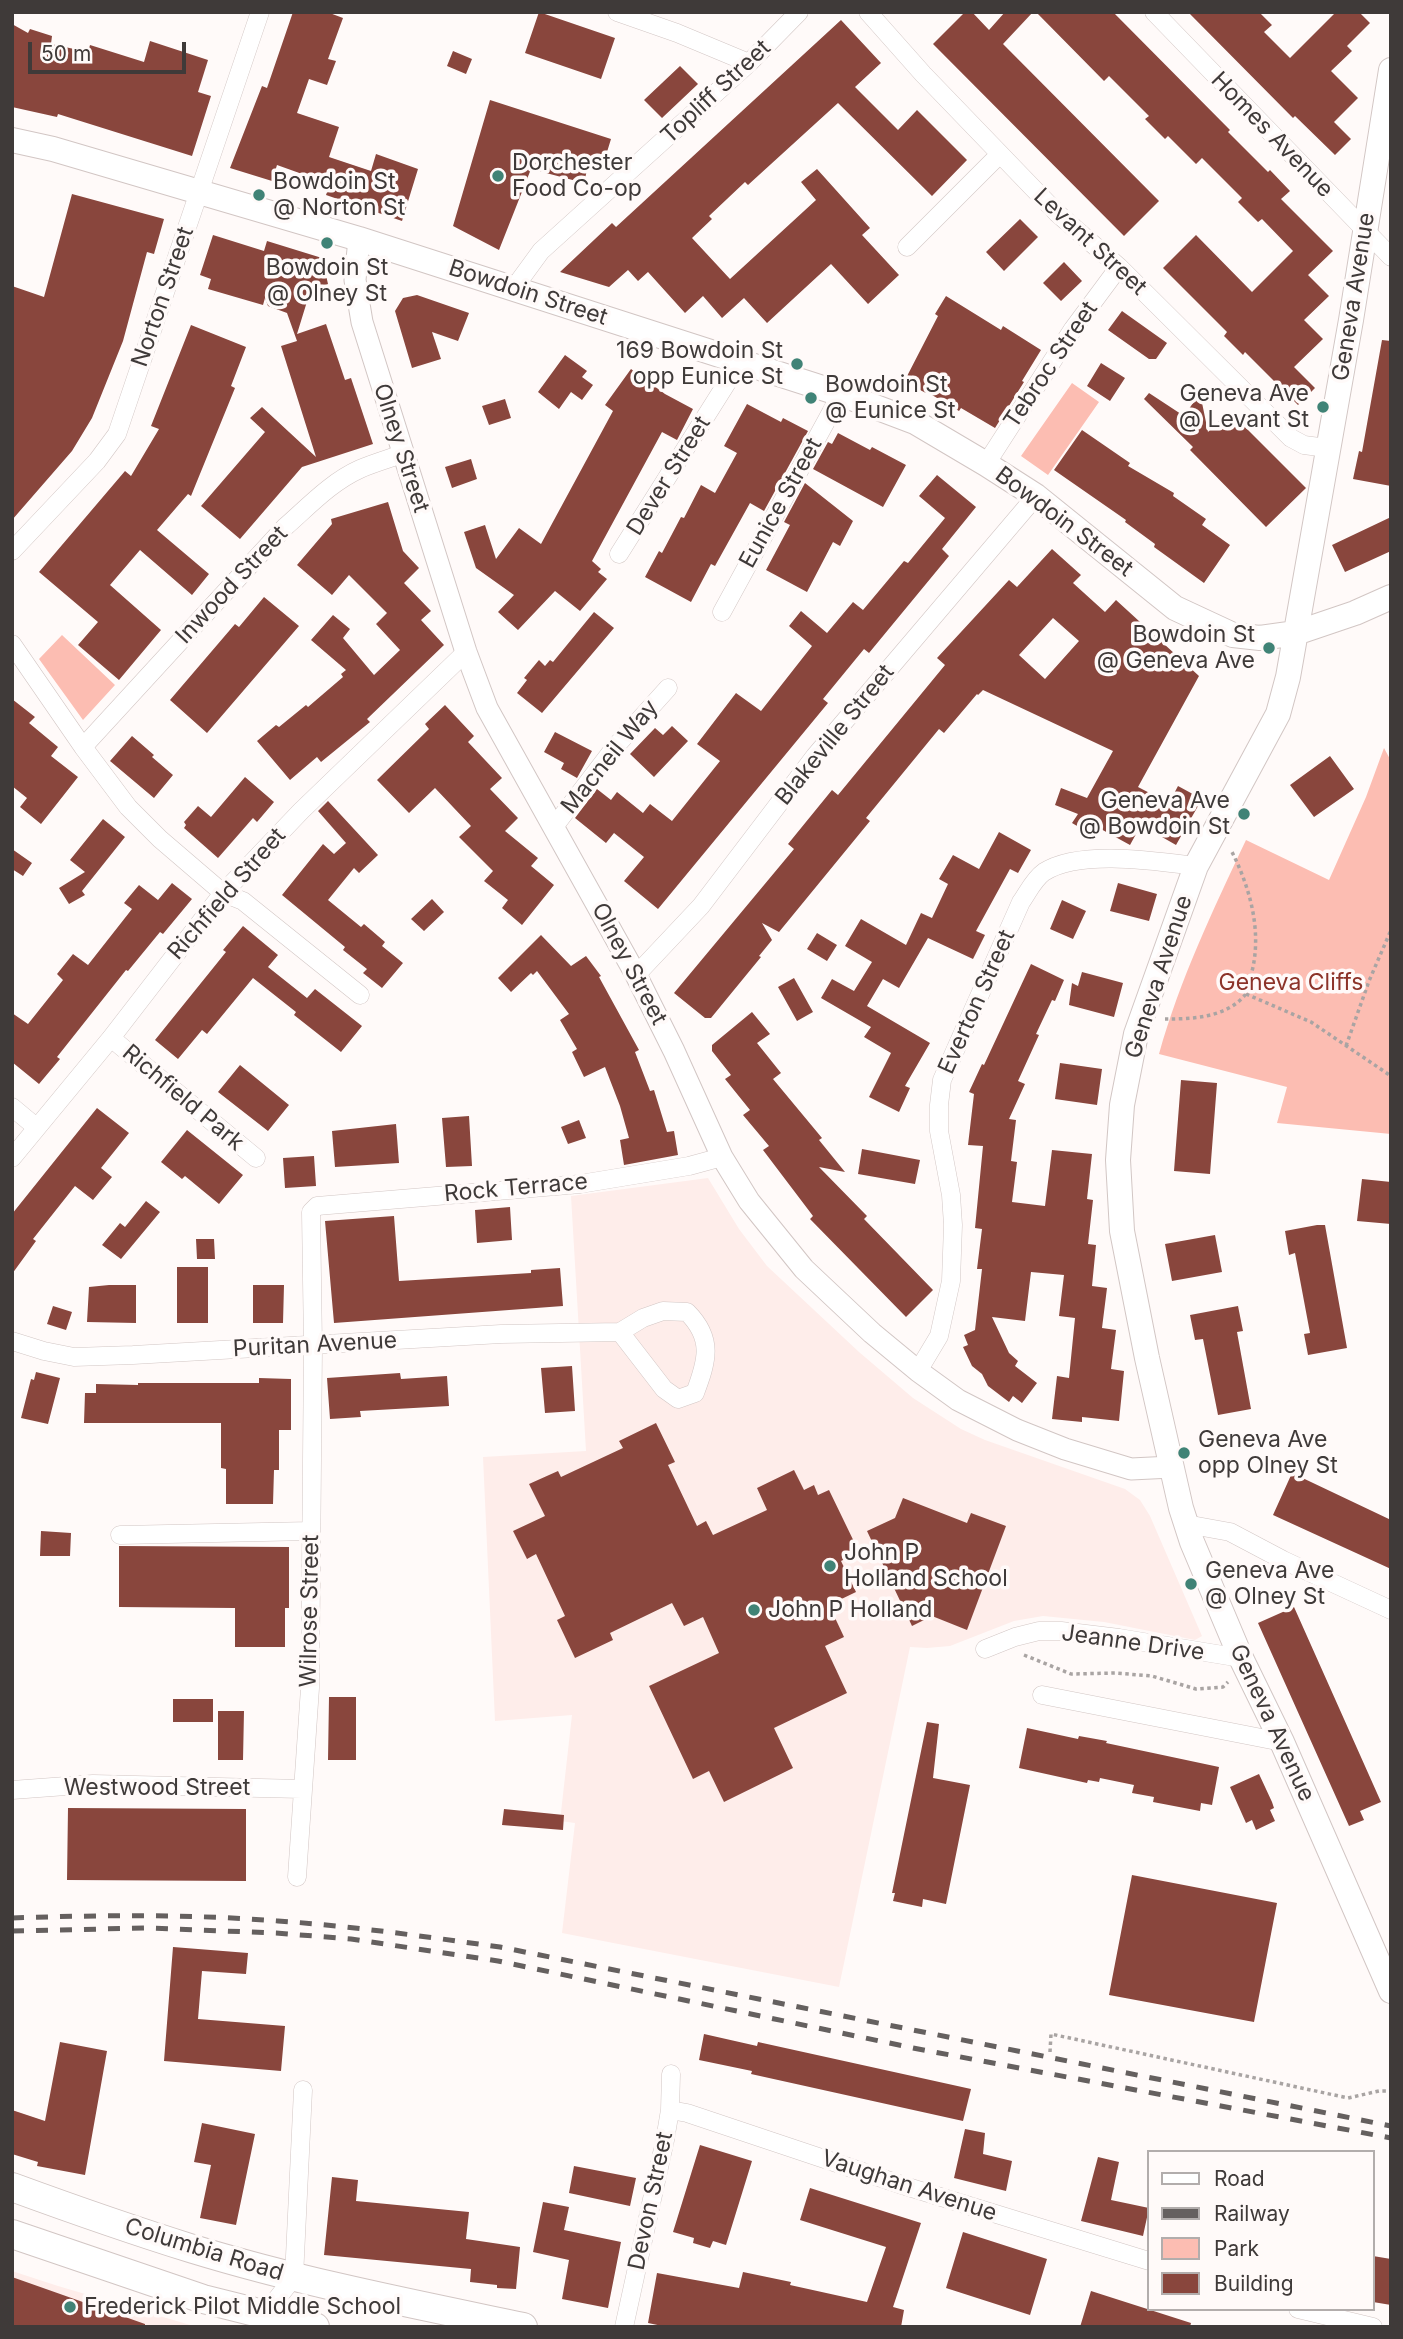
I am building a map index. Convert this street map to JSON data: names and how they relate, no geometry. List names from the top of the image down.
{
  "streets": {
    "main road": ["Bowdoin Street", "Geneva Avenue", "Columbia Road"],
    "street": [
      "Topliff Street",
      "Homes Avenue",
      "Levant Street",
      "Norton Street",
      "Tebroc Street",
      "Olney Street",
      "Dever Street",
      "Eunice Street",
      "Inwood Street",
      "Blakeville Street",
      "Macneil Way",
      "Richfield Street",
      "Everton Street",
      "Richfield Park",
      "Rock Terrace",
      "Puritan Avenue",
      "Wilrose Street",
      "Jeanne Drive",
      "Westwood Street",
      "Vaughan Avenue",
      "Devon Street"
    ]
  },
  "crossings": [
    ["Topliff Street", "Bowdoin Street"],
    ["Homes Avenue", "Geneva Avenue"],
    ["Levant Street", "Geneva Avenue"],
    ["Levant Street", "Tebroc Street"],
    ["Bowdoin Street", "Norton Street"],
    ["Bowdoin Street", "Geneva Avenue"],
    ["Bowdoin Street", "Tebroc Street"],
    ["Bowdoin Street", "Olney Street"],
    ["Bowdoin Street", "Dever Street"],
    ["Bowdoin Street", "Eunice Street"],
    ["Bowdoin Street", "Blakeville Street"],
    ["Geneva Avenue", "Olney Street"],
    ["Geneva Avenue", "Everton Street"],
    ["Geneva Avenue", "Jeanne Drive"],
    ["Olney Street", "Inwood Street"],
    ["Olney Street", "Blakeville Street"],
    ["Olney Street", "Macneil Way"],
    ["Olney Street", "Richfield Street"],
    ["Olney Street", "Everton Street"],
    ["Olney Street", "Rock Terrace"],
    ["Richfield Street", "Richfield Park"],
    ["Rock Terrace", "Wilrose Street"],
    ["Puritan Avenue", "Wilrose Street"],
    ["Wilrose Street", "Westwood Street"],
    ["Vaughan Avenue", "Devon Street"]
  ],
  "parks": ["Geneva Cliffs"],
  "places": [
    "Dorchester Food Co-op",
    "Bowdoin St @ Norton St",
    "Bowdoin St @ Olney St",
    "169 Bowdoin St opp Eunice St",
    "Bowdoin St @ Eunice St",
    "Geneva Ave @ Levant St",
    "Bowdoin St @ Geneva Ave",
    "Geneva Ave @ Bowdoin St",
    "Geneva Ave opp Olney St",
    "John P Holland School",
    "Geneva Ave @ Olney St",
    "John P Holland",
    "Frederick Pilot Middle School"
  ],
  "legend": [
    "Road",
    "Railway",
    "Park",
    "Building"
  ],
  "scale_bar": "50 m"
}
